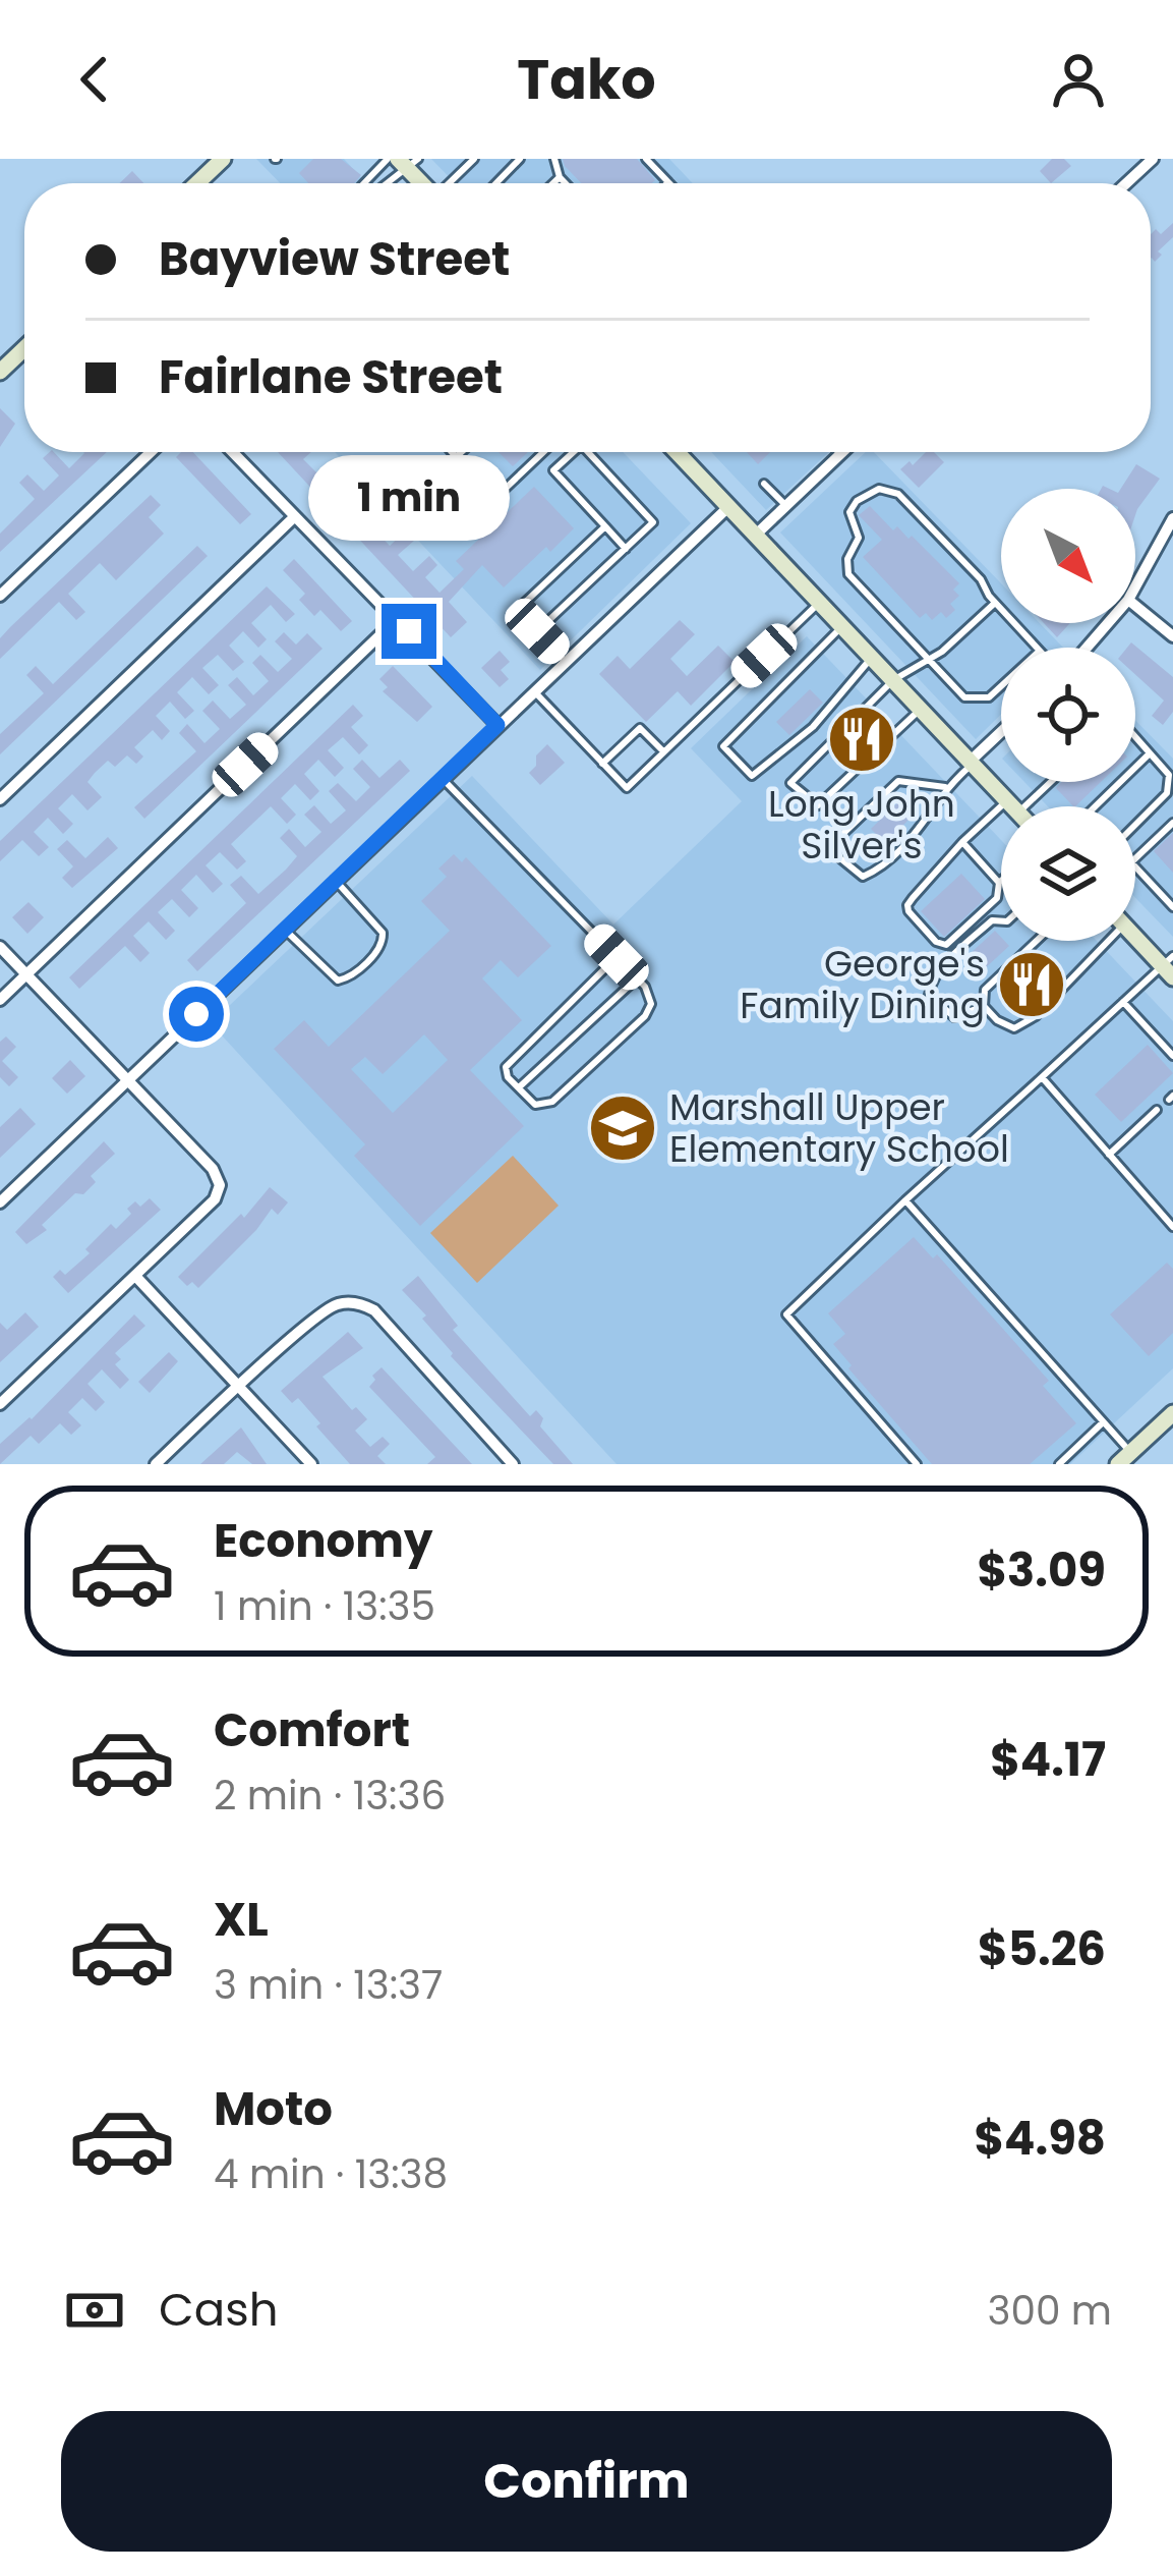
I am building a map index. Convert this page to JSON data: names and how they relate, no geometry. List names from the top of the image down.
{
  "places": {
    "restaurant": ["Long John Silver's", "George's Family Dining"],
    "school or university": ["Marshall Upper Elementary School"]
  },
  "north": "bottom right",
  "page": {
    "header": "Tako",
    "banner": ["Bayview Street", "Fairlane Street"],
    "bubble": "1 min",
    "list": [
      {
        "name": "Economy",
        "note": "1 min · 13:35",
        "value": "$3.09"
      },
      {
        "name": "Comfort",
        "note": "2 min · 13:36",
        "value": "$4.17"
      },
      {
        "name": "XL",
        "note": "3 min · 13:37",
        "value": "$5.26"
      },
      {
        "name": "Moto",
        "note": "4 min · 13:38",
        "value": "$4.98"
      }
    ],
    "pay": ["Cash", "300 m"],
    "buttons": "Confirm"
  }
}
